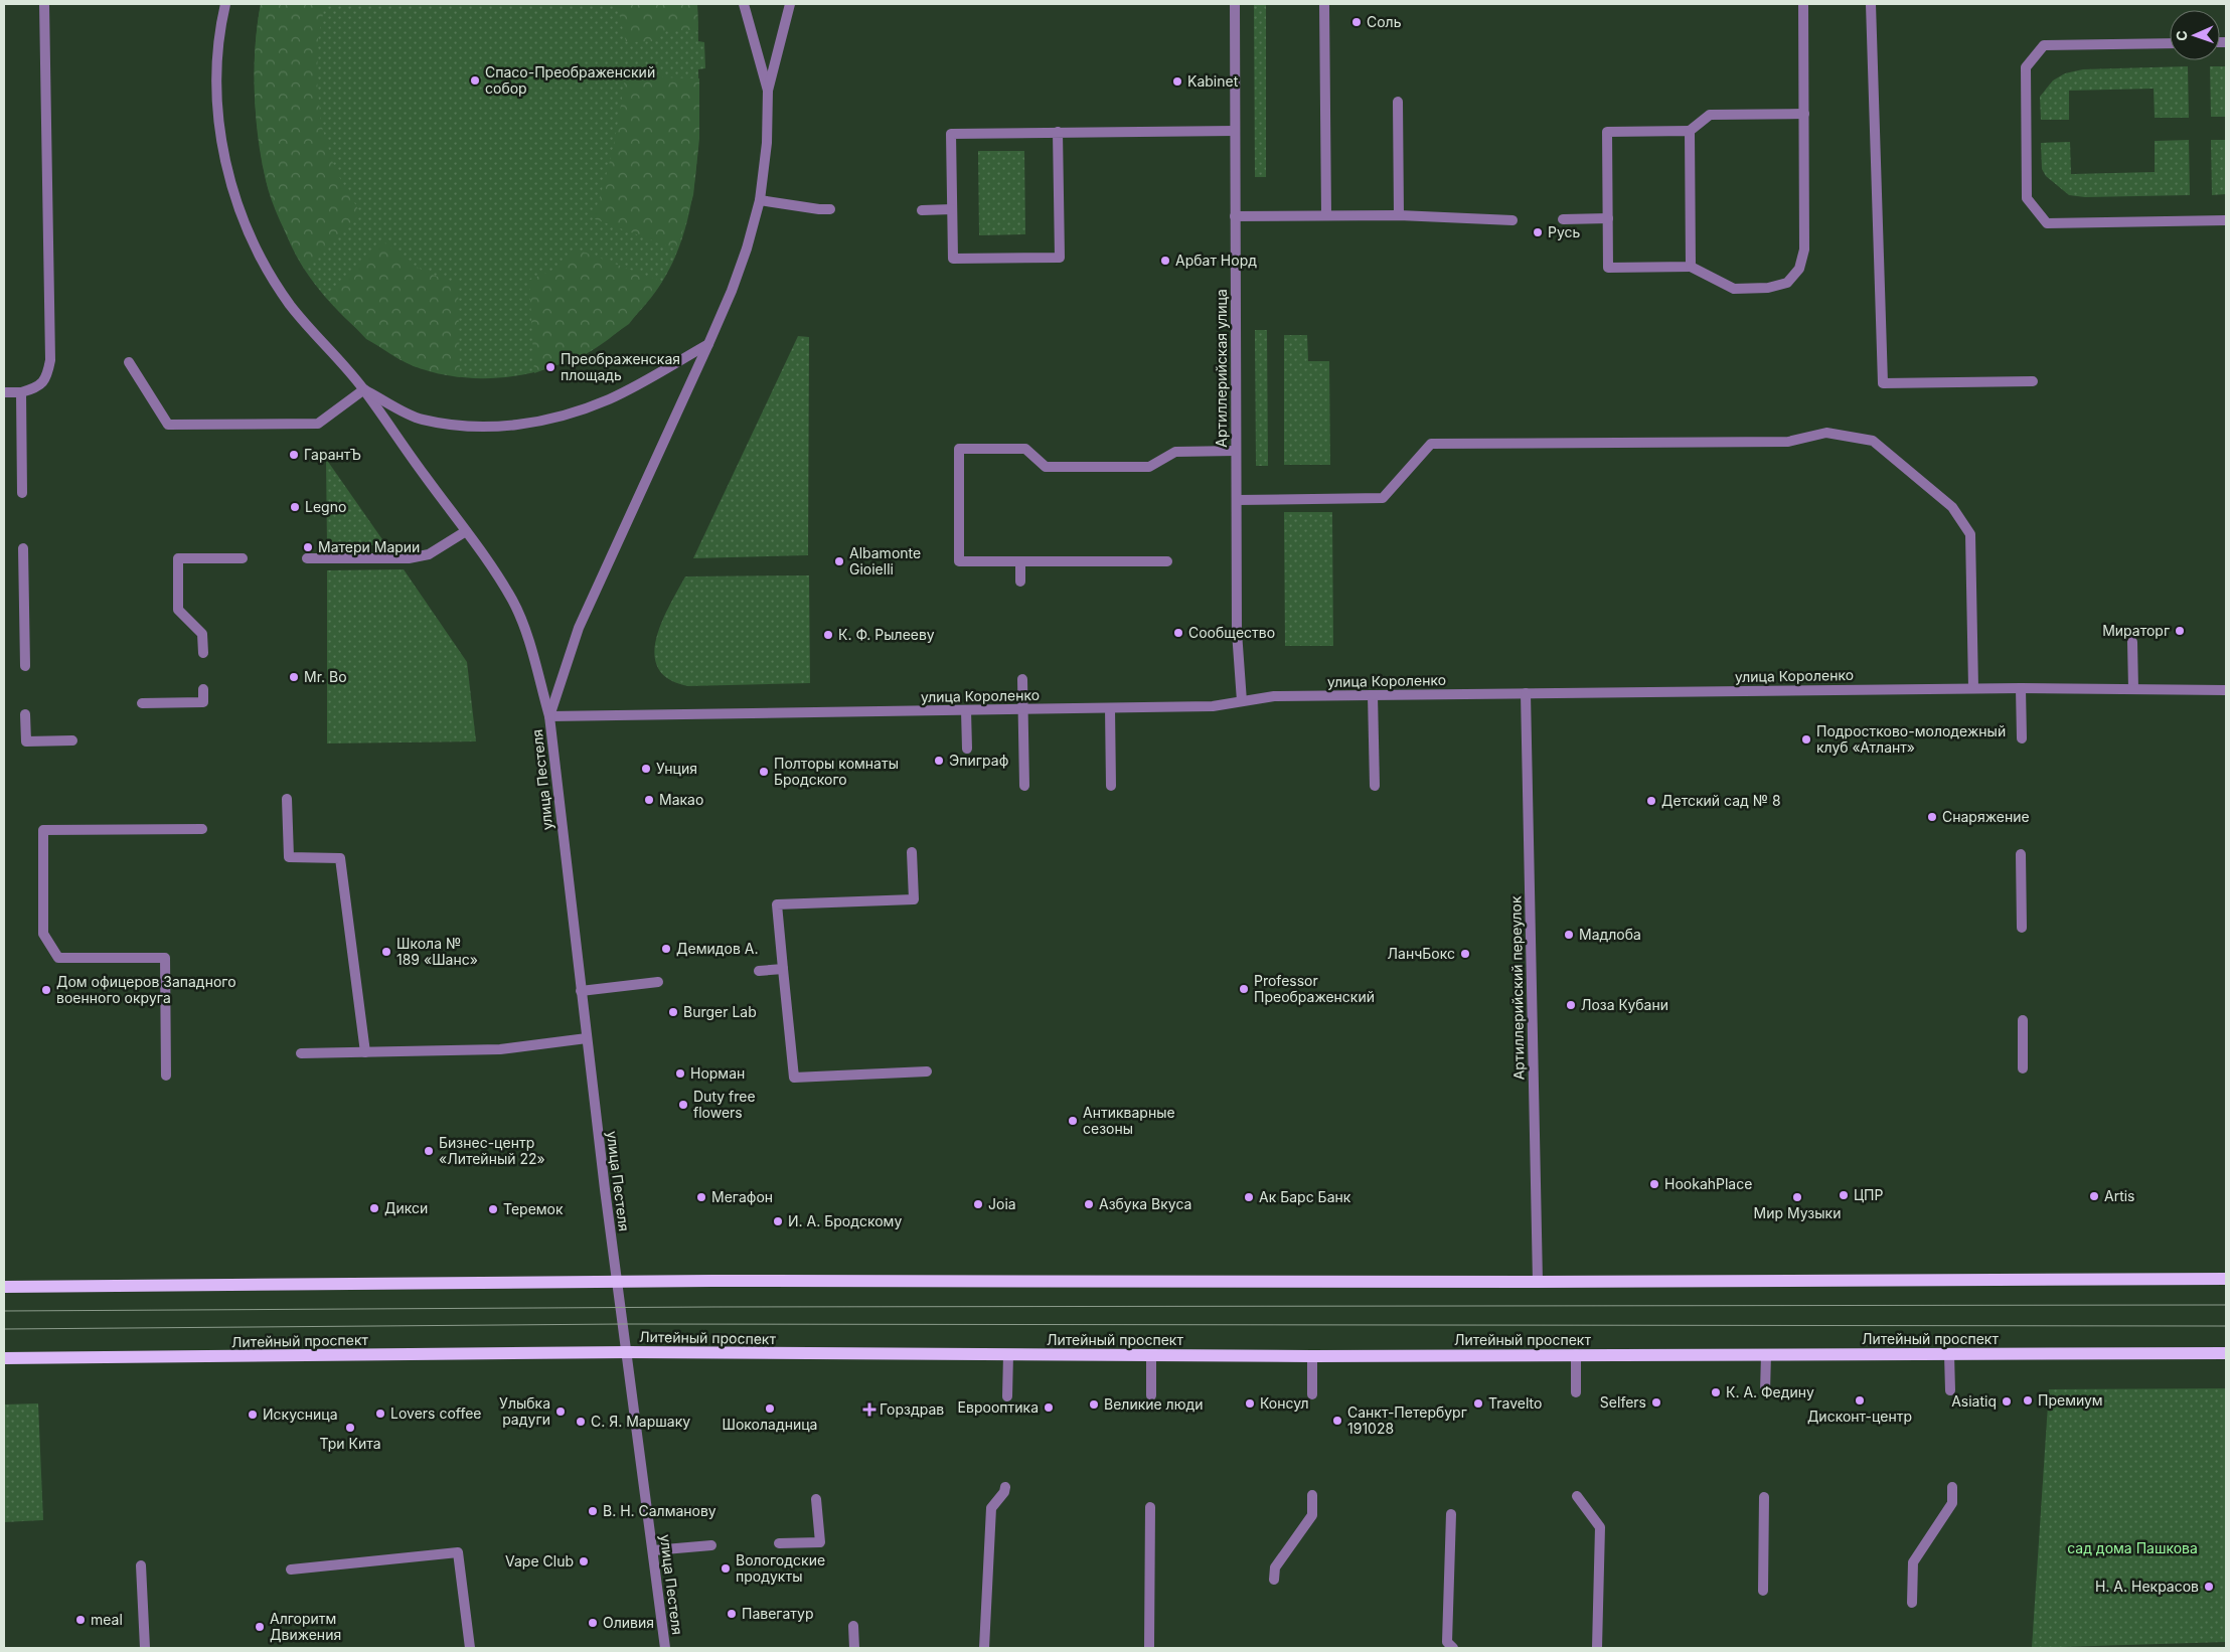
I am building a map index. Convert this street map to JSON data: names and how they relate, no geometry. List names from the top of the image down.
{
  "streets": {
    "main road": ["Литейный проспект"],
    "street": [
      "Артиллерийская улица",
      "улица Короленко",
      "улица Пестеля",
      "Артиллерийский переулок"
    ]
  },
  "crossings": [
    ["Артиллерийская улица", "улица Короленко"],
    ["улица Короленко", "улица Пестеля"],
    ["улица Короленко", "Артиллерийский переулок"],
    ["улица Пестеля", "Литейный проспект"]
  ],
  "parks": ["сад дома Пашкова"],
  "places": {
    "other": [
      "Соль",
      "Спасо-Преображенский собор",
      "Kabinet",
      "Русь",
      "Арбат Норд",
      "Преображенская площадь",
      "ГарантЪ",
      "Legno",
      "Матери Марии",
      "Albamonte Gioielli",
      "Мираторг",
      "Сообщество",
      "К. Ф. Рылееву",
      "Mr. Bo",
      "Подростково-молодежный клуб «Атлант»",
      "Эпиграф",
      "Унция",
      "Полторы комнаты Бродского",
      "Макао",
      "Детский сад № 8",
      "Снаряжение",
      "Мадлоба",
      "Демидов А.",
      "Школа № 189 «Шанс»",
      "ЛанчБокс",
      "Professor Преображенский",
      "Дом офицеров Западного военного округа",
      "Лоза Кубани",
      "Burger Lab",
      "Норман",
      "Duty free flowers",
      "Антикварные сезоны",
      "Бизнес-центр «Литейный 22»",
      "HookahPlace",
      "ЦПР",
      "Artis",
      "Мегафон",
      "Ак Барс Банк",
      "Мир Музыки",
      "Joia",
      "Азбука Вкуса",
      "Дикси",
      "Теремок",
      "И. А. Бродскому",
      "К. А. Федину",
      "Дисконт-центр",
      "Премиум",
      "Asiatiq",
      "Selfers",
      "Консул",
      "Travelto",
      "Великие люди",
      "Еврооптика",
      "Шоколадница",
      "Улыбка радуги",
      "Lovers coffee",
      "Искусница",
      "Санкт-Петербург 191028",
      "С. Я. Маршаку",
      "Три Кита",
      "В. Н. Салманову",
      "Vape Club",
      "Вологодские продукты",
      "Н. А. Некрасов",
      "Павегатур",
      "meal",
      "Оливия",
      "Алгоритм Движения"
    ],
    "health": ["Горздрав"]
  },
  "north": "left"
}
